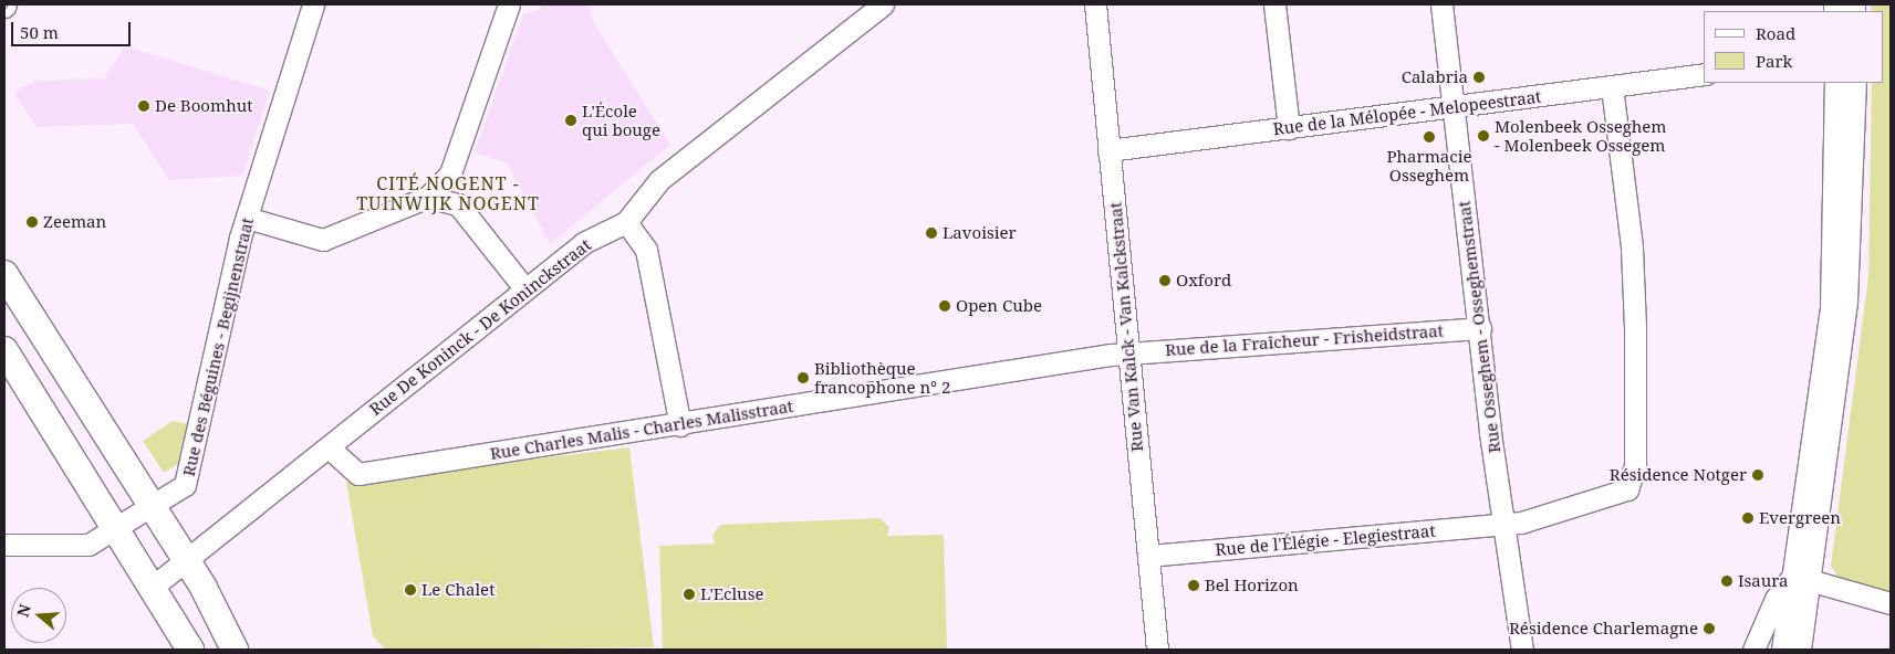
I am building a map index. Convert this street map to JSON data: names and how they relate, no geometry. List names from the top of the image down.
{
  "streets": {
    "street": [
      "Rue de la Mélopée - Melopeestraat",
      "Rue De Koninck - De Koninckstraat",
      "Rue Van Kalck - Van Kalckstraat",
      "Rue Osseghem - Osseghemstraat",
      "Rue de la Fraîcheur - Frisheidstraat",
      "Rue des Béguines - Begijnenstraat",
      "Rue Charles Malis - Charles Malisstraat",
      "Rue de l'Élégie - Elegiestraat"
    ]
  },
  "crossings": [
    ["Rue de la Mélopée - Melopeestraat", "Rue Van Kalck - Van Kalckstraat"],
    ["Rue de la Mélopée - Melopeestraat", "Rue Osseghem - Osseghemstraat"],
    ["Rue de la Mélopée - Melopeestraat", "Rue de l'Élégie - Elegiestraat"],
    ["Rue De Koninck - De Koninckstraat", "Rue Charles Malis - Charles Malisstraat"],
    ["Rue Van Kalck - Van Kalckstraat", "Rue de la Fraîcheur - Frisheidstraat"],
    ["Rue Van Kalck - Van Kalckstraat", "Rue Charles Malis - Charles Malisstraat"],
    ["Rue Van Kalck - Van Kalckstraat", "Rue de l'Élégie - Elegiestraat"],
    ["Rue Osseghem - Osseghemstraat", "Rue de la Fraîcheur - Frisheidstraat"],
    ["Rue Osseghem - Osseghemstraat", "Rue de l'Élégie - Elegiestraat"],
    ["Rue de la Fraîcheur - Frisheidstraat", "Rue Charles Malis - Charles Malisstraat"]
  ],
  "districts": ["CITÉ NOGENT - TUINWIJK NOGENT"],
  "places": [
    "Calabria",
    "De Boomhut",
    "L'École qui bouge",
    "Molenbeek Osseghem - Molenbeek Ossegem",
    "Pharmacie Osseghem",
    "Zeeman",
    "Lavoisier",
    "Oxford",
    "Open Cube",
    "Bibliothèque francophone n° 2",
    "Résidence Notger",
    "Evergreen",
    "Isaura",
    "Bel Horizon",
    "Le Chalet",
    "L'Ecluse",
    "Résidence Charlemagne"
  ],
  "legend": ["Road", "Park"],
  "scale_bar": "50 m",
  "north": "left"
}
